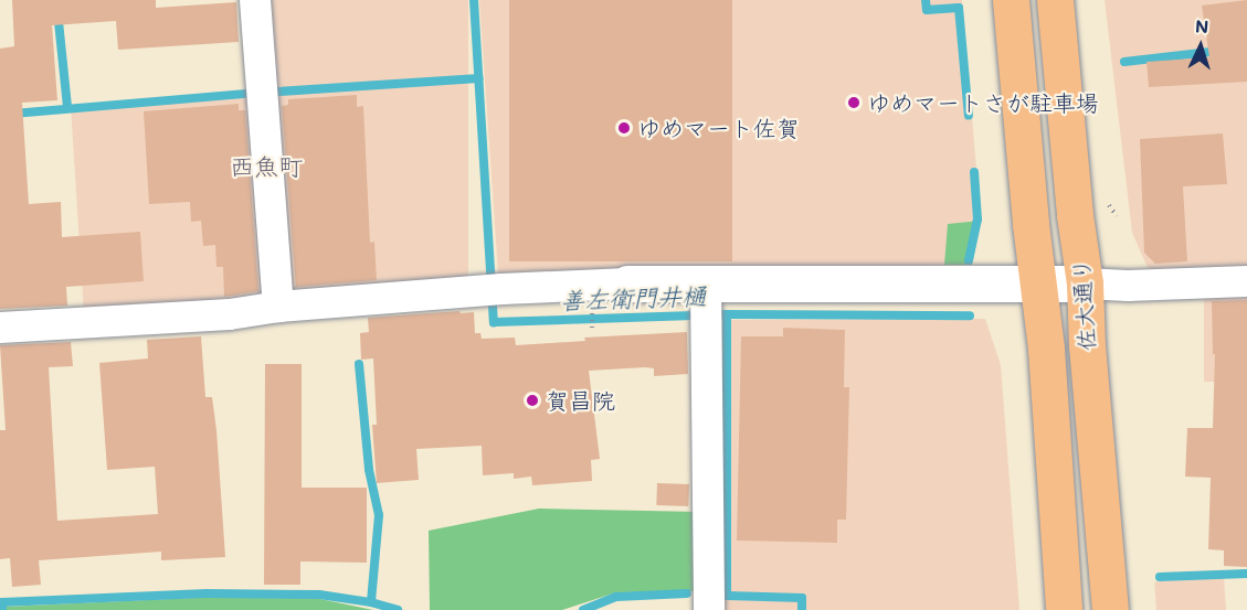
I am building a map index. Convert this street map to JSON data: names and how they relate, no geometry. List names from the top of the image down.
{
  "streets": {
    "main road": ["佐大通り"]
  },
  "districts": ["西魚町"],
  "water": ["善左衛門井樋"],
  "places": ["ゆめマートさが駐車場", "ゆめマート佐賀", "賀昌院"],
  "north": "top"
}
